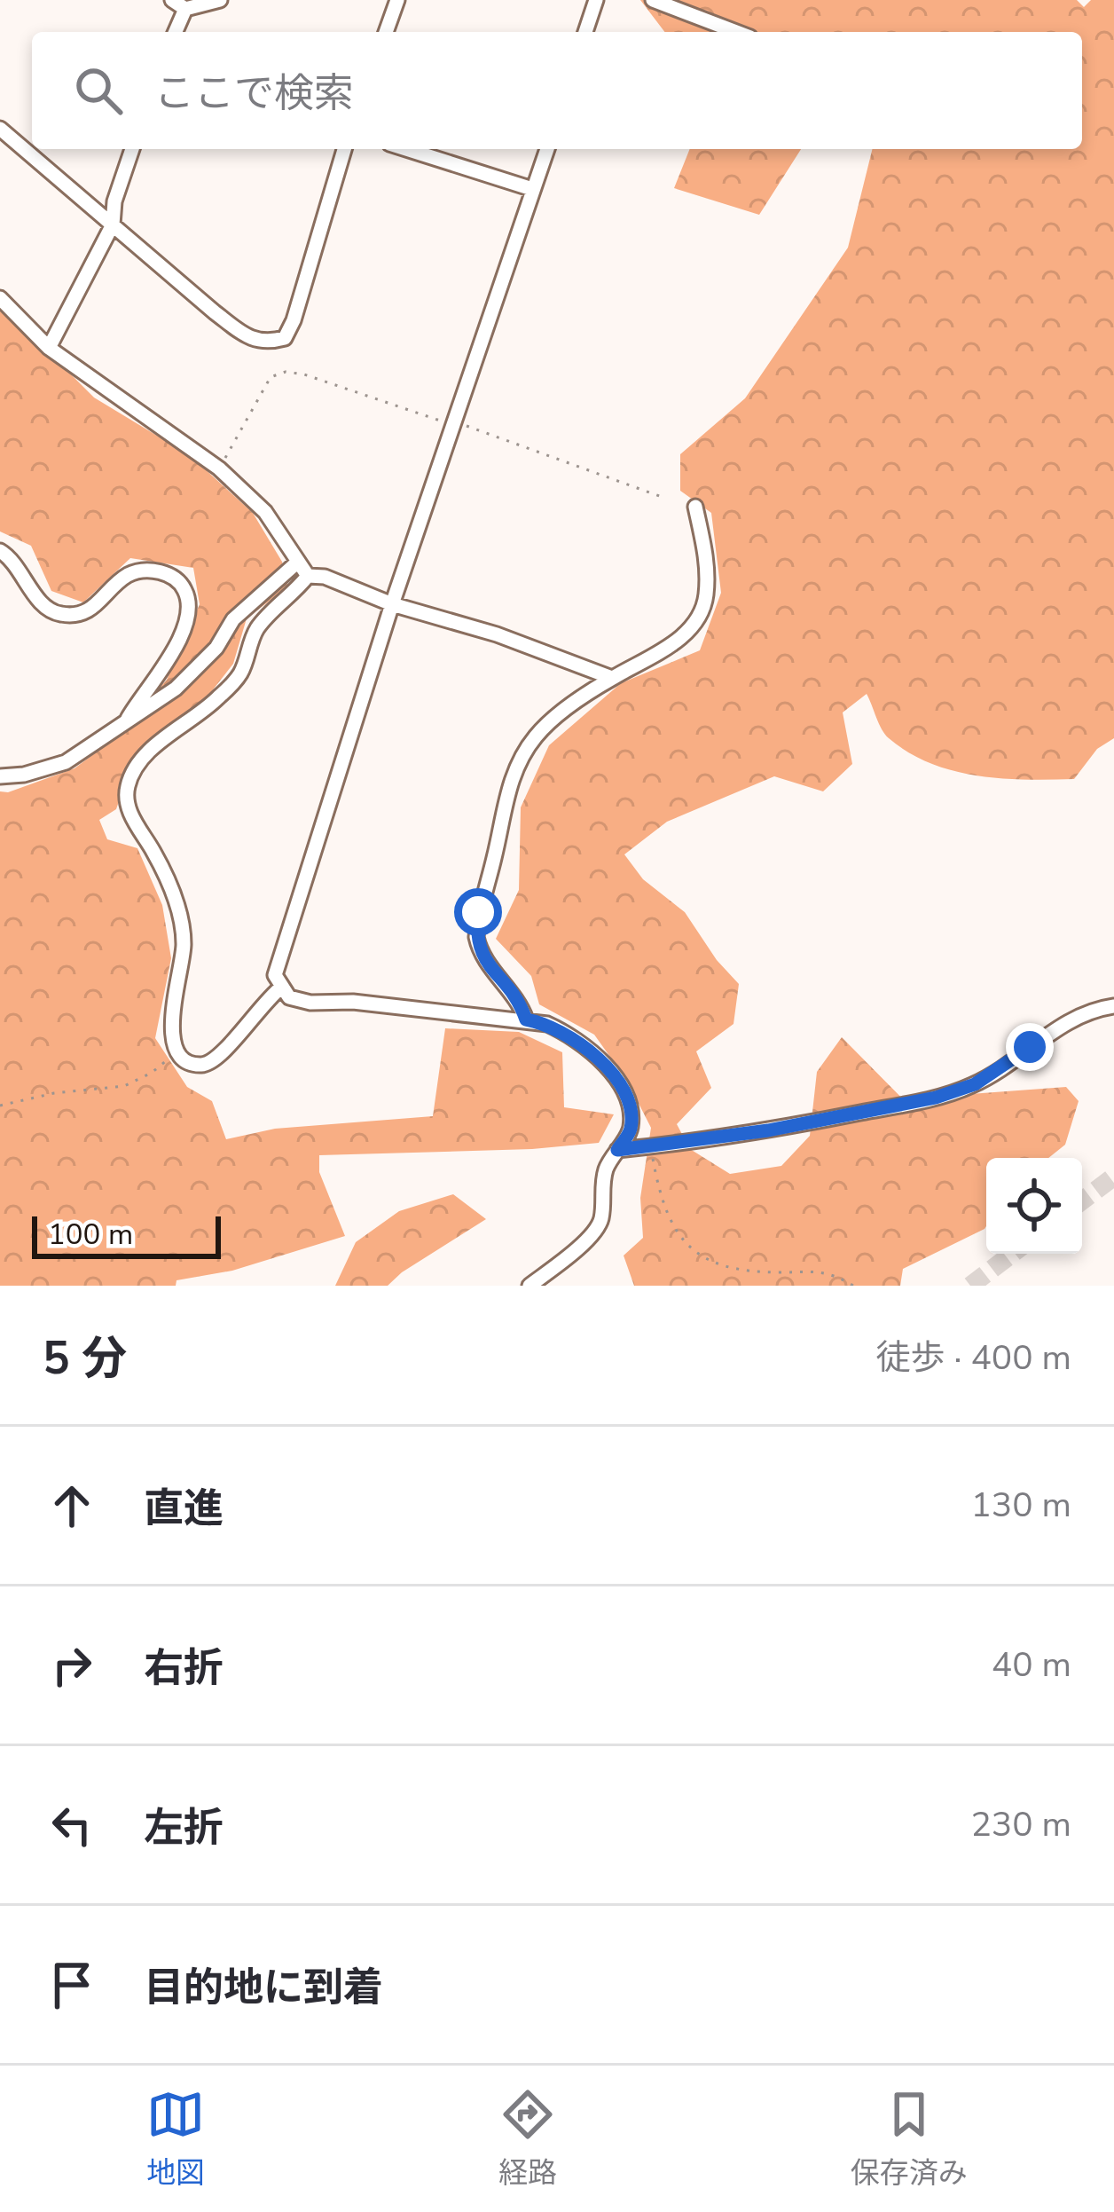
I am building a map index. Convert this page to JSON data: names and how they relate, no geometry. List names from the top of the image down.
{
  "scale_bar": "100 m",
  "page": {
    "search": "ここで検索",
    "scale": "100 m",
    "heading": ["5 分", "徒歩 · 400 m"],
    "list": [
      ["直進", "130 m"],
      ["右折", "40 m"],
      ["左折", "230 m"],
      "目的地に到着"
    ],
    "nav": ["地図", "経路", "保存済み"]
  }
}
